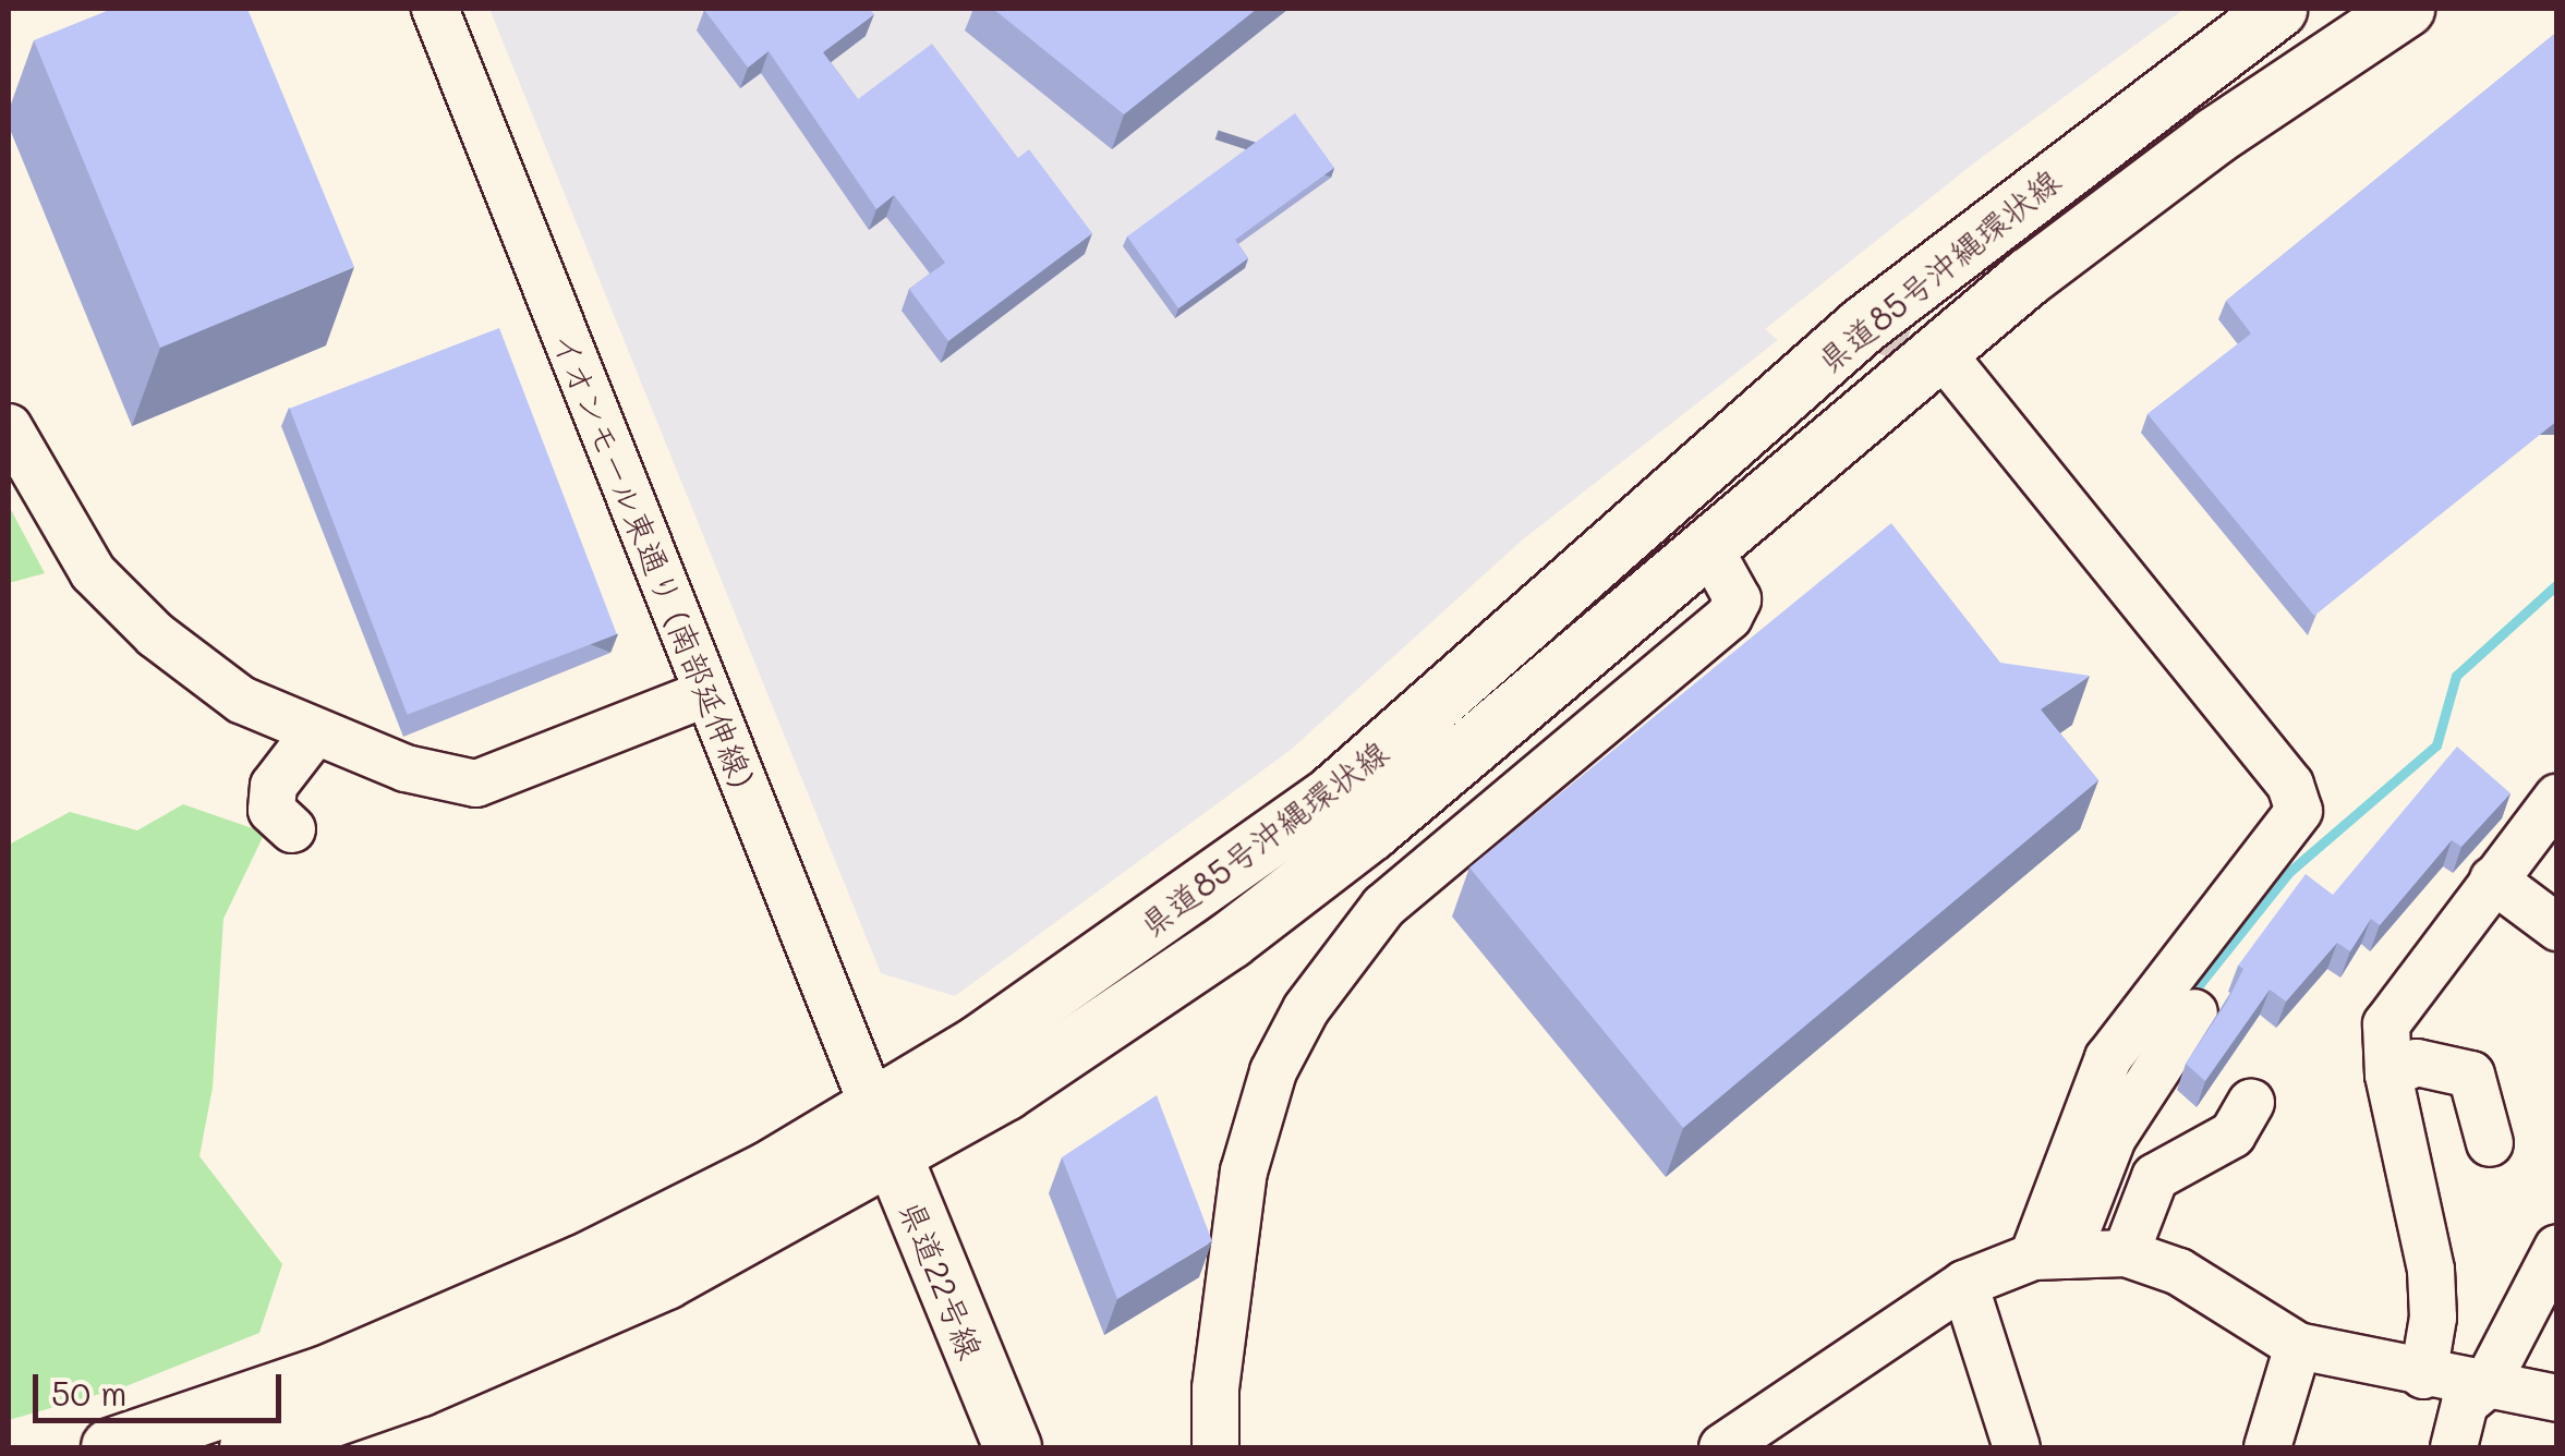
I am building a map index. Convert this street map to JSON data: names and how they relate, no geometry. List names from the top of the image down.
{
  "streets": {
    "main road": ["県道85号沖縄環状線", "県道22号線"],
    "street": ["イオンモール東通り (南部延伸線)"]
  },
  "crossings": [
    ["県道85号沖縄環状線", "イオンモール東通り (南部延伸線)"],
    ["県道85号沖縄環状線", "県道22号線"],
    ["イオンモール東通り (南部延伸線)", "県道22号線"]
  ],
  "scale_bar": "50 m"
}
